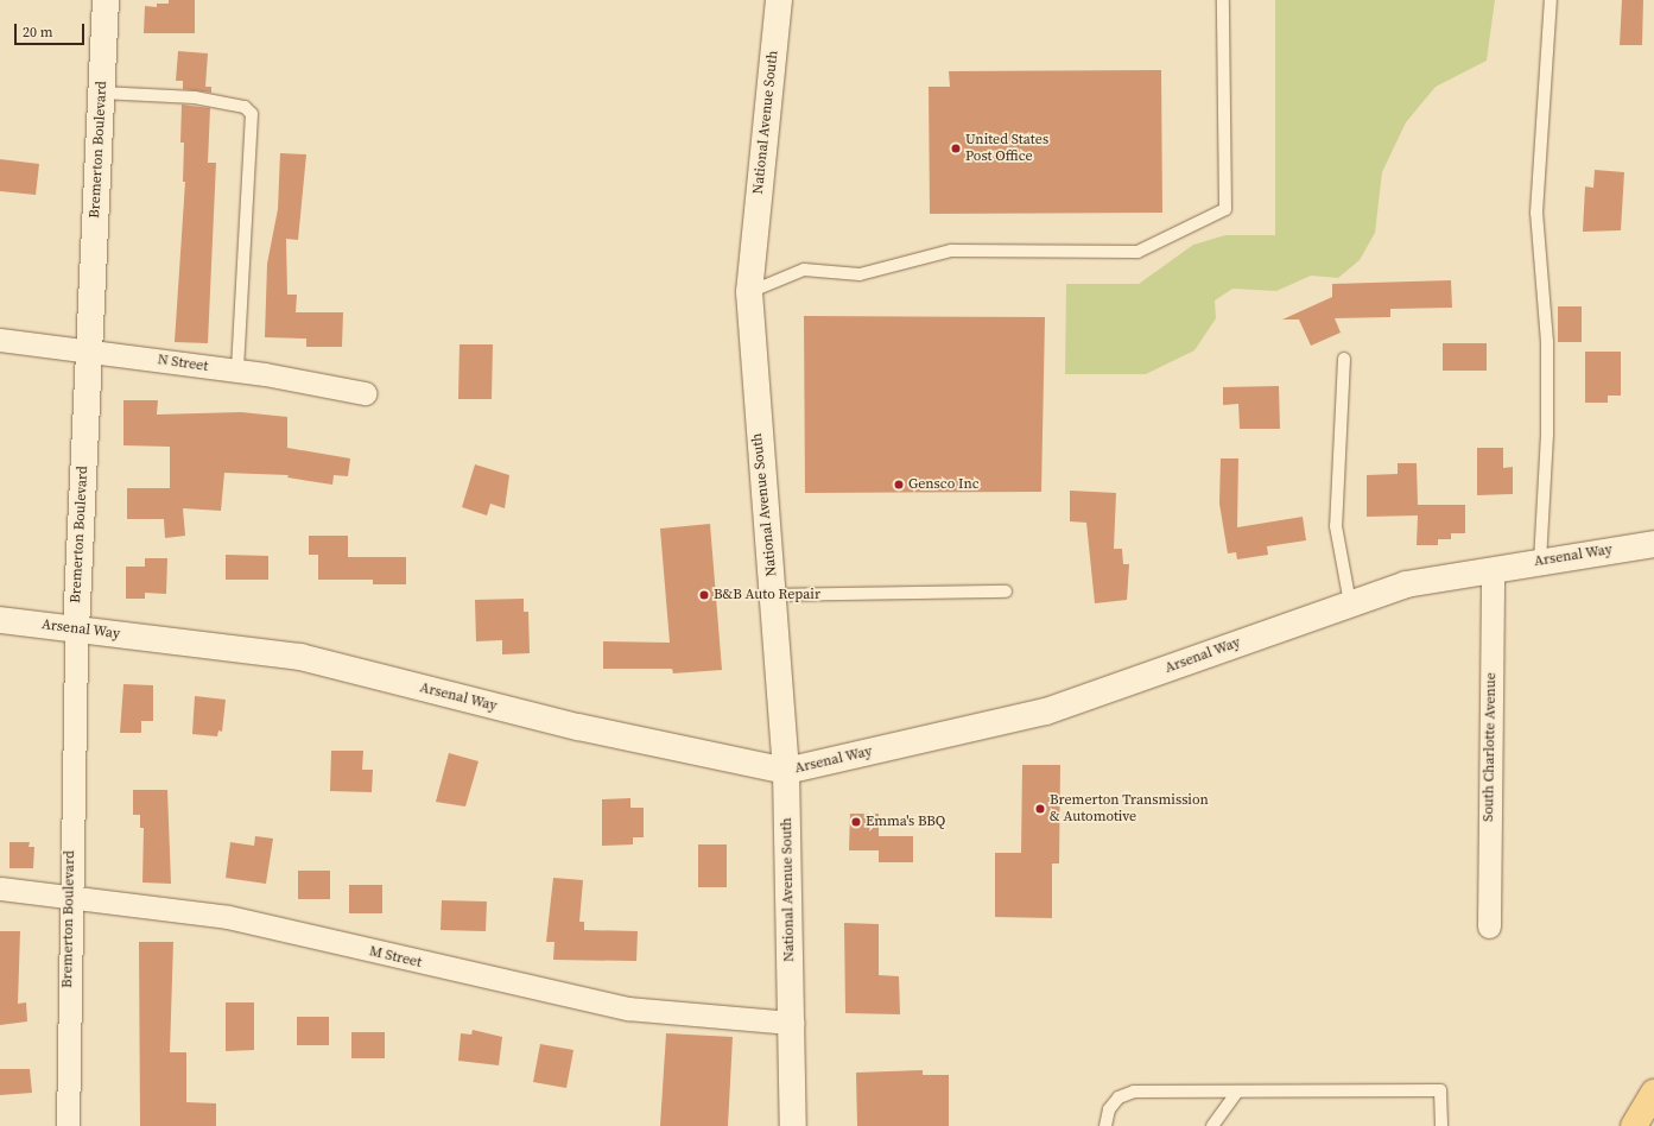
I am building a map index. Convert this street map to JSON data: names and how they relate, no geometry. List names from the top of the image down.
{
  "streets": {
    "main road": ["National Avenue South", "Bremerton Boulevard", "Arsenal Way"],
    "street": ["N Street", "South Charlotte Avenue", "M Street"]
  },
  "crossings": [
    ["National Avenue South", "Arsenal Way"],
    ["National Avenue South", "M Street"],
    ["Bremerton Boulevard", "N Street"],
    ["Bremerton Boulevard", "Arsenal Way"],
    ["Bremerton Boulevard", "M Street"],
    ["Arsenal Way", "South Charlotte Avenue"]
  ],
  "places": [
    "United States Post Office",
    "Gensco Inc",
    "B&B Auto Repair",
    "Bremerton Transmission & Automotive",
    "Emma's BBQ"
  ],
  "scale_bar": "20 m"
}
